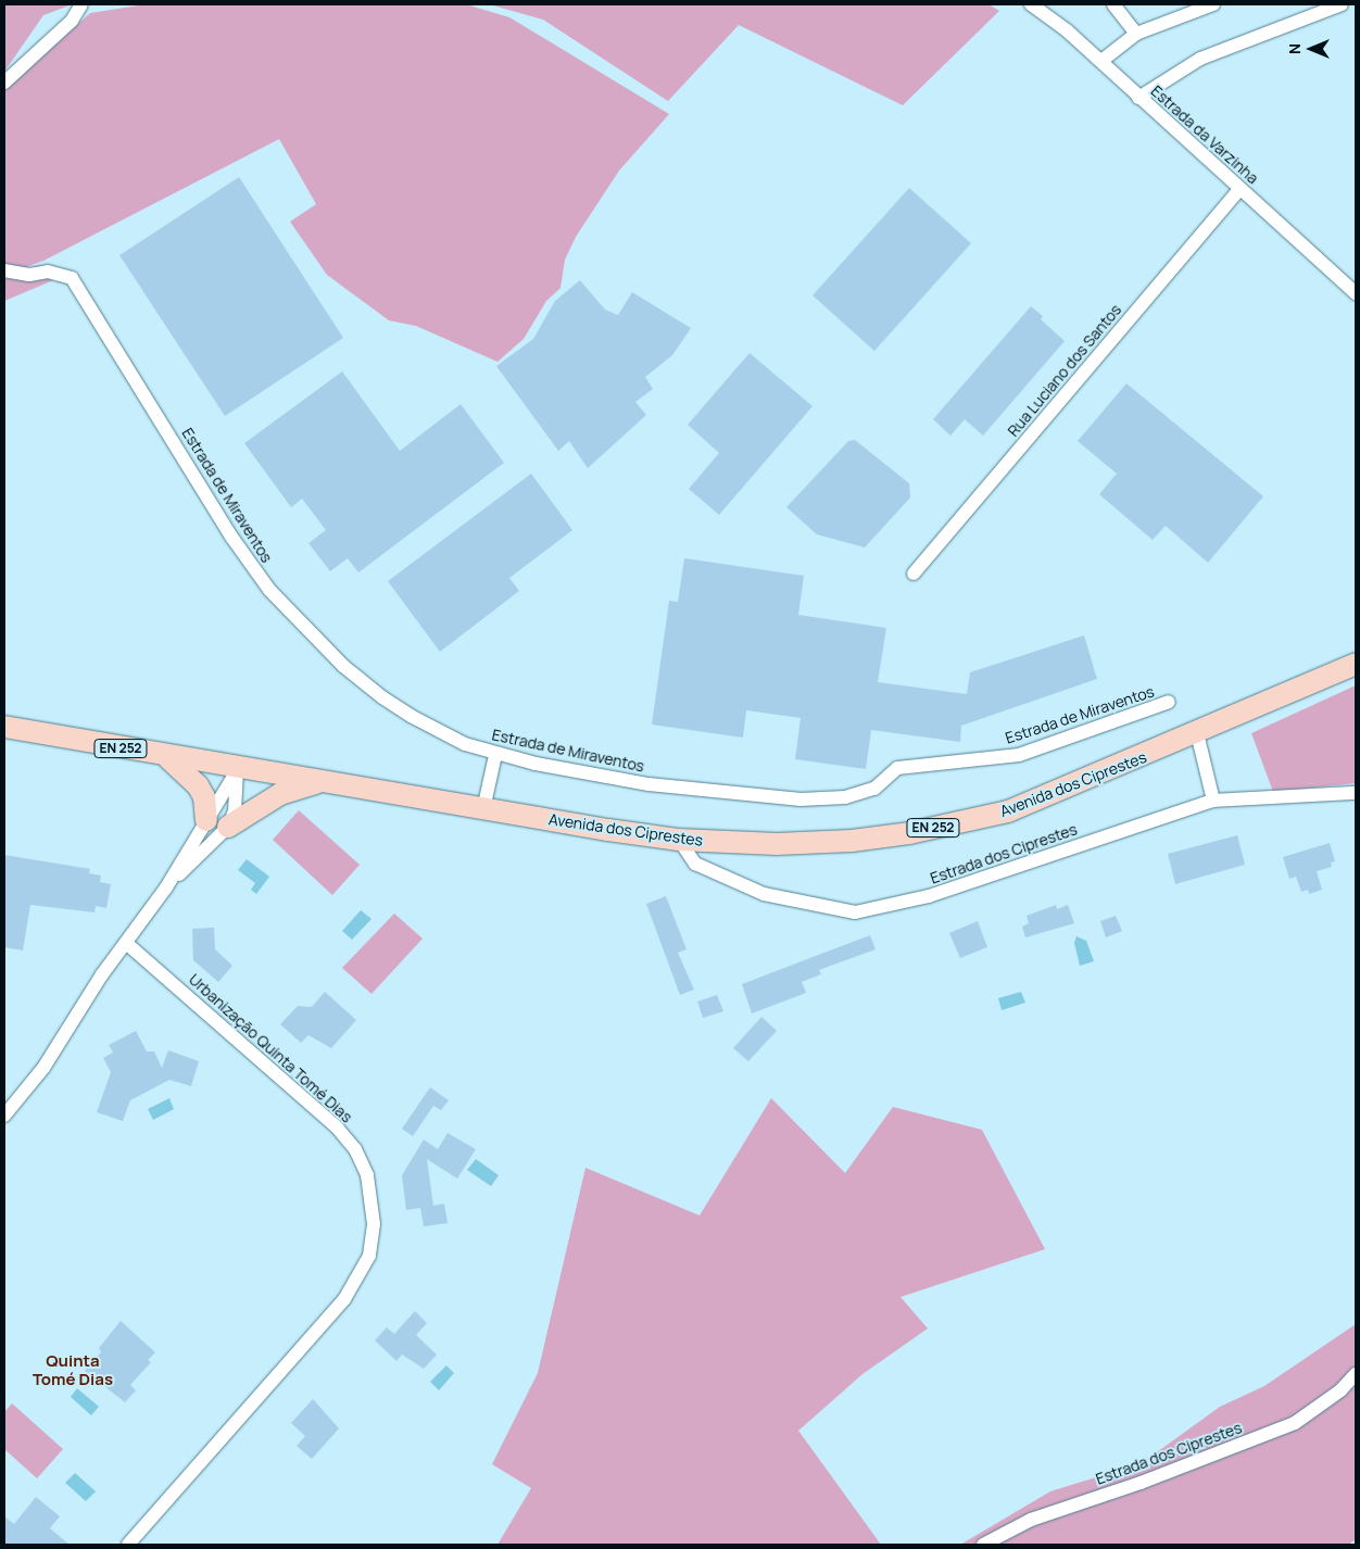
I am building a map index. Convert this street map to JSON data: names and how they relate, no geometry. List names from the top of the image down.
{
  "streets": {
    "main road": ["EN 252", "Avenida dos Ciprestes"],
    "street": [
      "Estrada da Varzinha",
      "Rua Luciano dos Santos",
      "Estrada de Miraventos",
      "Estrada dos Ciprestes",
      "Urbanização Quinta Tomé Dias"
    ]
  },
  "crossings": [
    ["Estrada da Varzinha", "Rua Luciano dos Santos"],
    ["EN 252", "Avenida dos Ciprestes"],
    ["Avenida dos Ciprestes", "Estrada dos Ciprestes"]
  ],
  "districts": ["Quinta Tomé Dias"],
  "north": "left"
}
